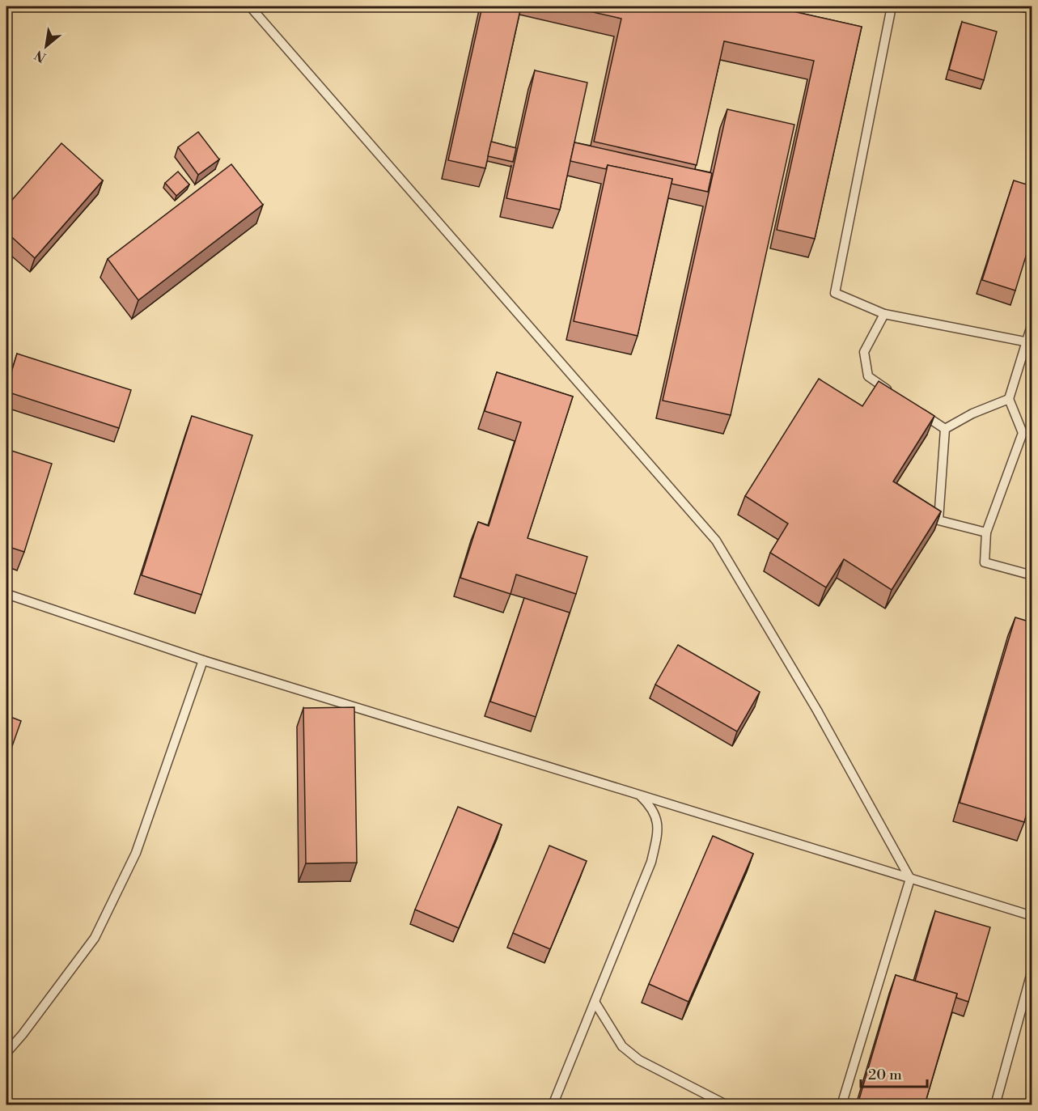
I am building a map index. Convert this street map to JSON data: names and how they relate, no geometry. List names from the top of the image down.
{
  "scale_bar": "20 m",
  "north": "bottom left"
}
